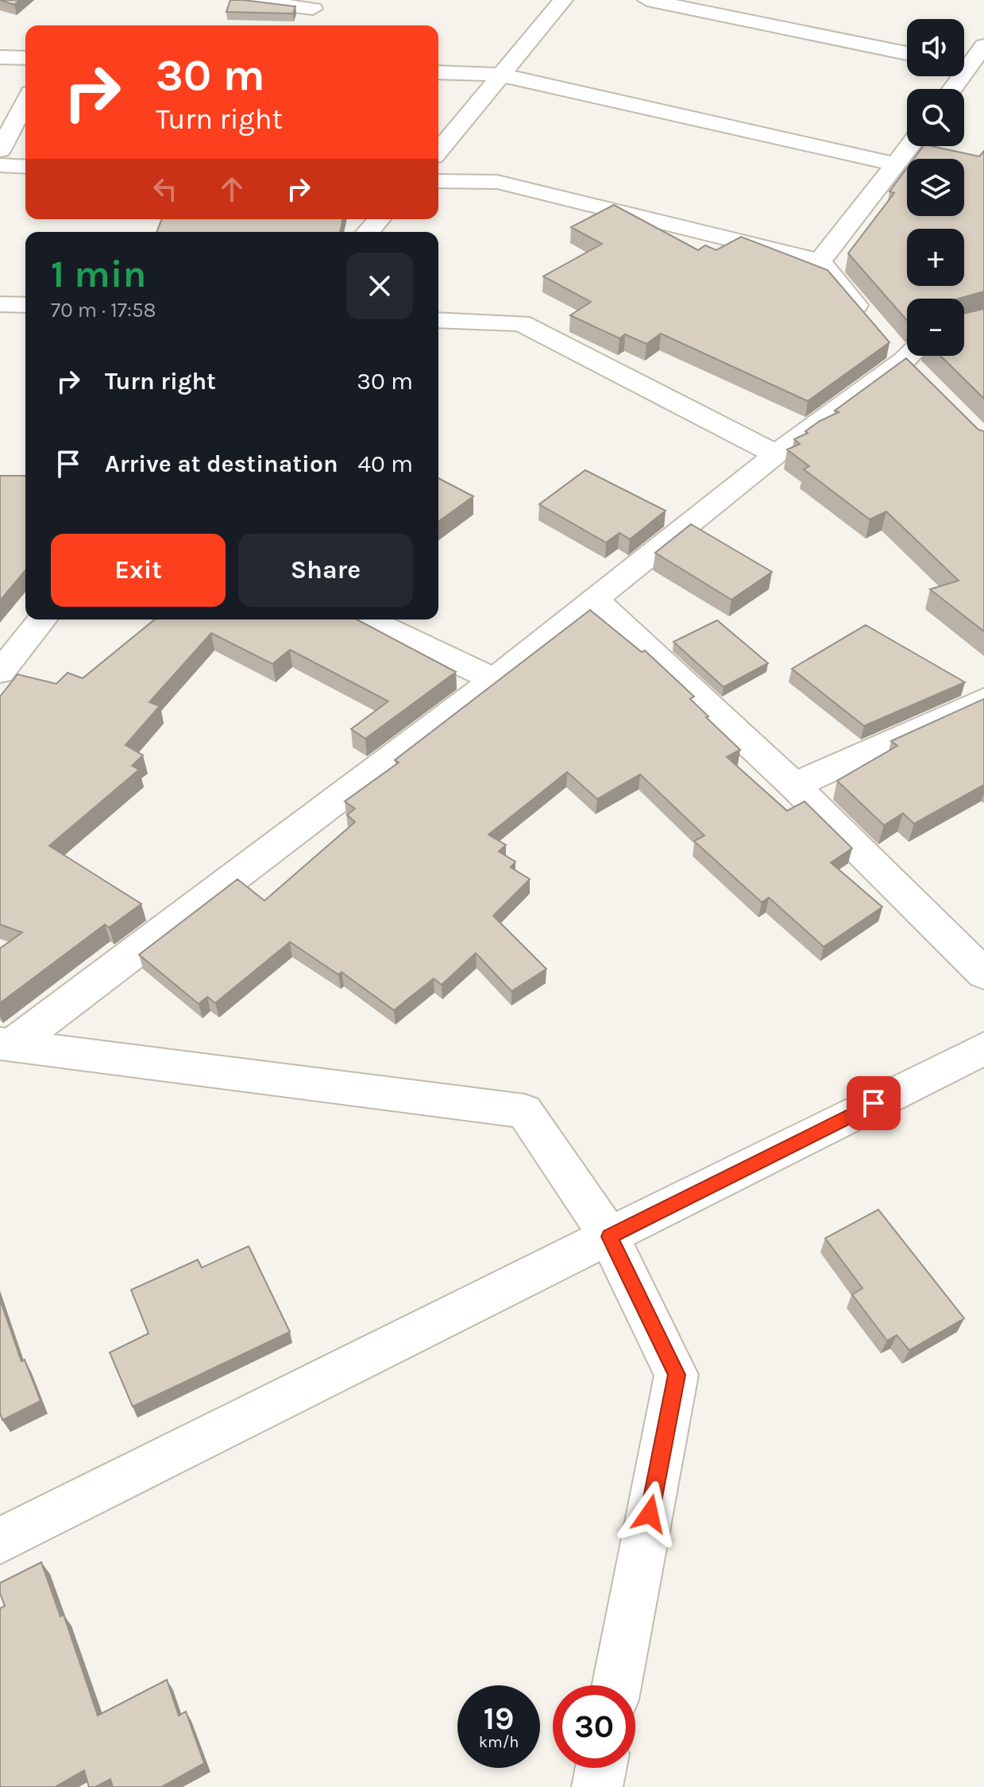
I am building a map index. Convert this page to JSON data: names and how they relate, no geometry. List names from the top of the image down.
{
  "page": {
    "map_buttons": ["+", "−"],
    "turn": ["30 m", "Turn right"],
    "heading": ["1 min", "70 m · 17:58"],
    "list": [
      {
        "name": "Turn right",
        "value": "30 m"
      },
      {
        "name": "Arrive at destination",
        "value": "40 m"
      }
    ],
    "buttons": ["Exit", "Share"],
    "speed": "19 km/h",
    "limit": "30"
  }
}
